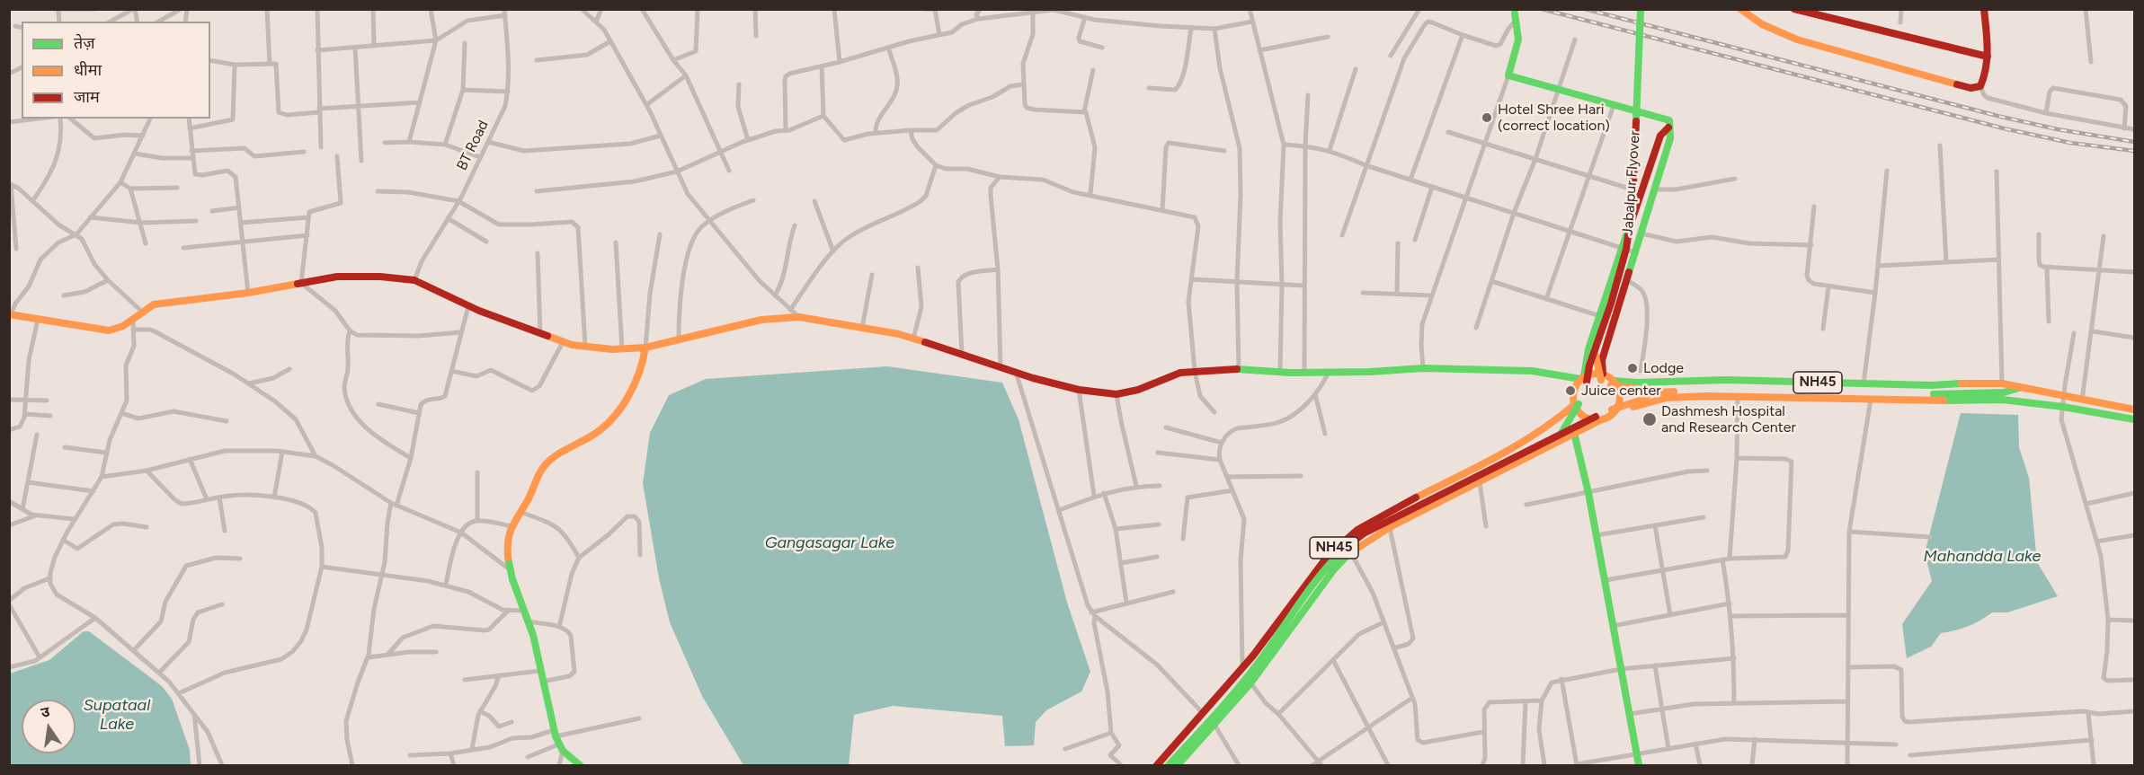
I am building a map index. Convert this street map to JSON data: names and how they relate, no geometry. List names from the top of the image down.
{
  "streets": {
    "main road": ["Jabalpur Flyover", "NH45"],
    "street": ["BT Road"]
  },
  "crossings": [
    ["Jabalpur Flyover", "NH45"]
  ],
  "water": ["Gangasagar Lake", "Mahandda Lake", "Supataal Lake"],
  "places": [
    "Hotel Shree Hari (correct location)",
    "Lodge",
    "Juice center",
    "Dashmesh Hospital and Research Center"
  ],
  "legend": ["तेज़", "धीमा", "जाम"],
  "north": "top"
}
